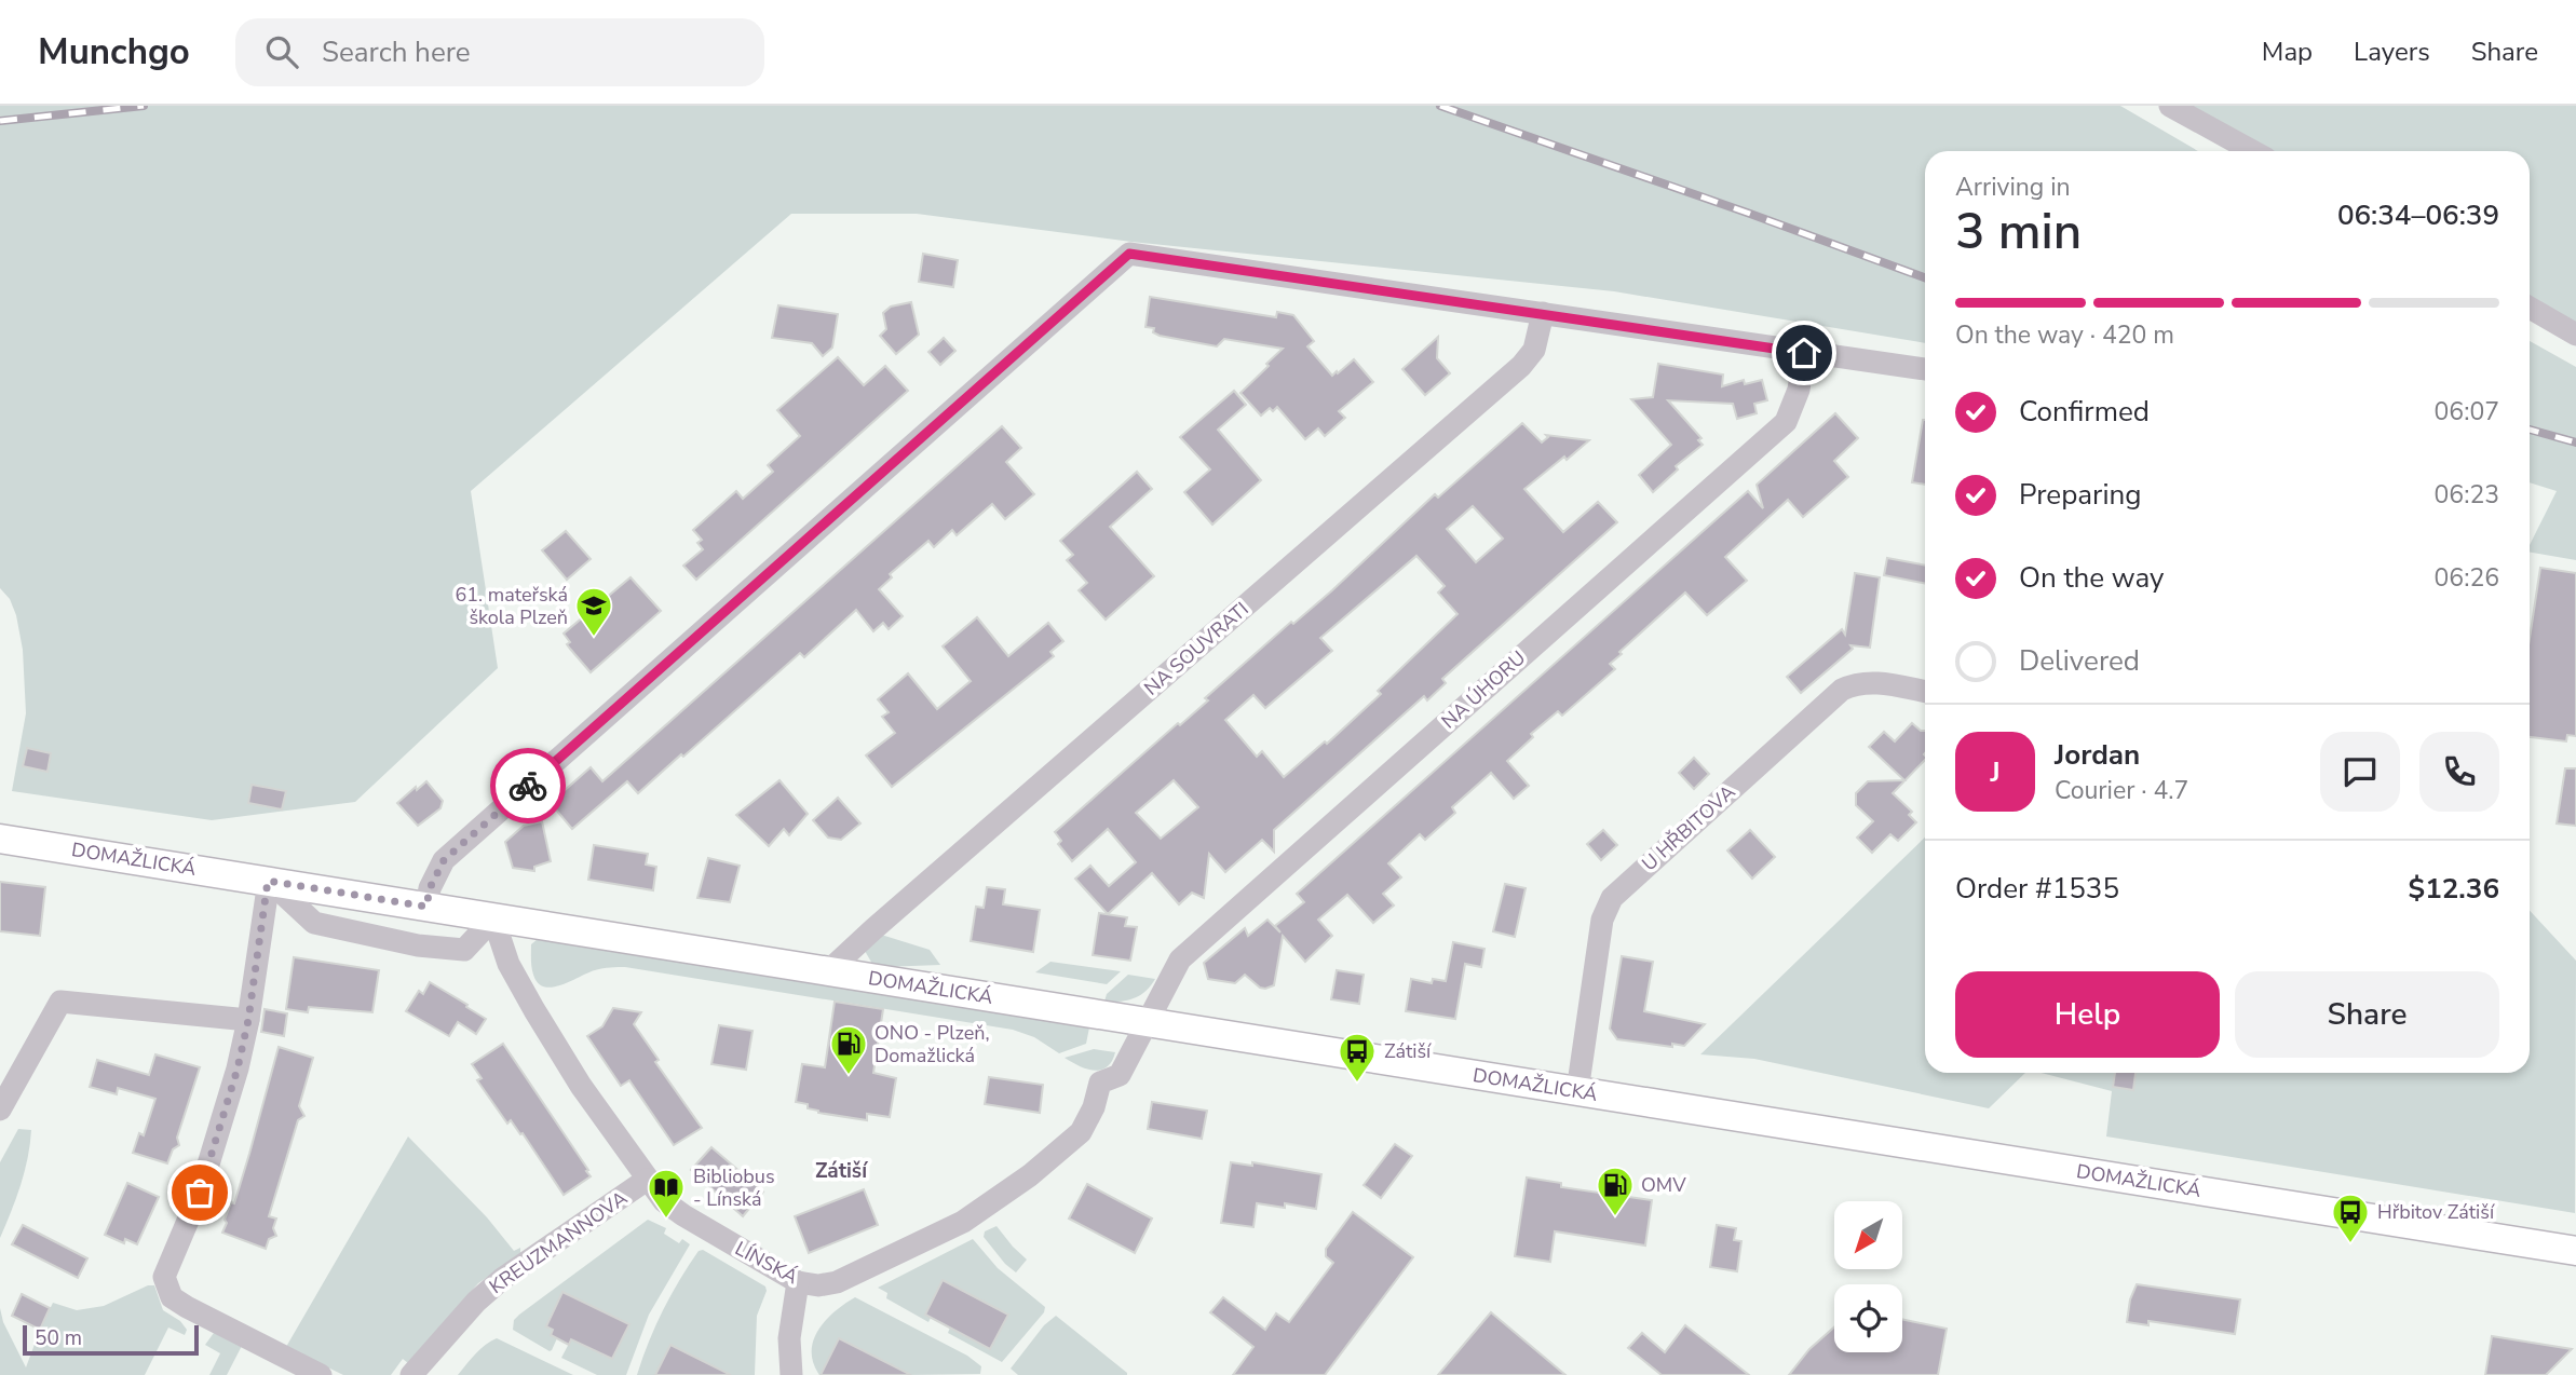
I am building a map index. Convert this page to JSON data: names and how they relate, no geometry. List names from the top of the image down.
{
  "streets": {
    "main road": ["DOMAŽLICKÁ"],
    "street": [
      "NA SOUVRATI",
      "NA ÚHORU",
      "U HŘBITOVA",
      "KREUZMANNOVA",
      "LÍNSKÁ"
    ]
  },
  "crossings": [
    ["NA SOUVRATI", "DOMAŽLICKÁ"],
    ["NA ÚHORU", "DOMAŽLICKÁ"],
    ["NA ÚHORU", "LÍNSKÁ"],
    ["U HŘBITOVA", "DOMAŽLICKÁ"],
    ["DOMAŽLICKÁ", "LÍNSKÁ"],
    ["KREUZMANNOVA", "LÍNSKÁ"]
  ],
  "districts": ["Zátiší"],
  "places": {
    "school or university": ["61. mateřská škola Plzeň"],
    "fuel station": ["ONO - Plzeň, Domažlická", "OMV"],
    "bus stop": ["Zátiší", "Hřbitov Zátiší"],
    "library": ["Bibliobus - Línská"]
  },
  "scale_bar": "50 m",
  "north": "bottom left",
  "page": {
    "header": "Munchgo",
    "search": "Search here",
    "nav": ["Map", "Layers", "Share"],
    "heading": ["3 min", "Arriving in", "06:34–06:39"],
    "panel": [
      "Jordan",
      "Courier · 4.7",
      "Order #1535",
      "$12.36"
    ],
    "bar": "On the way · 420 m",
    "list": [
      ["Confirmed", "06:07"],
      ["Preparing", "06:23"],
      ["On the way", "06:26"],
      "Delivered"
    ],
    "round": "J",
    "buttons": ["Help", "Share"],
    "scale": "50 m"
  }
}
